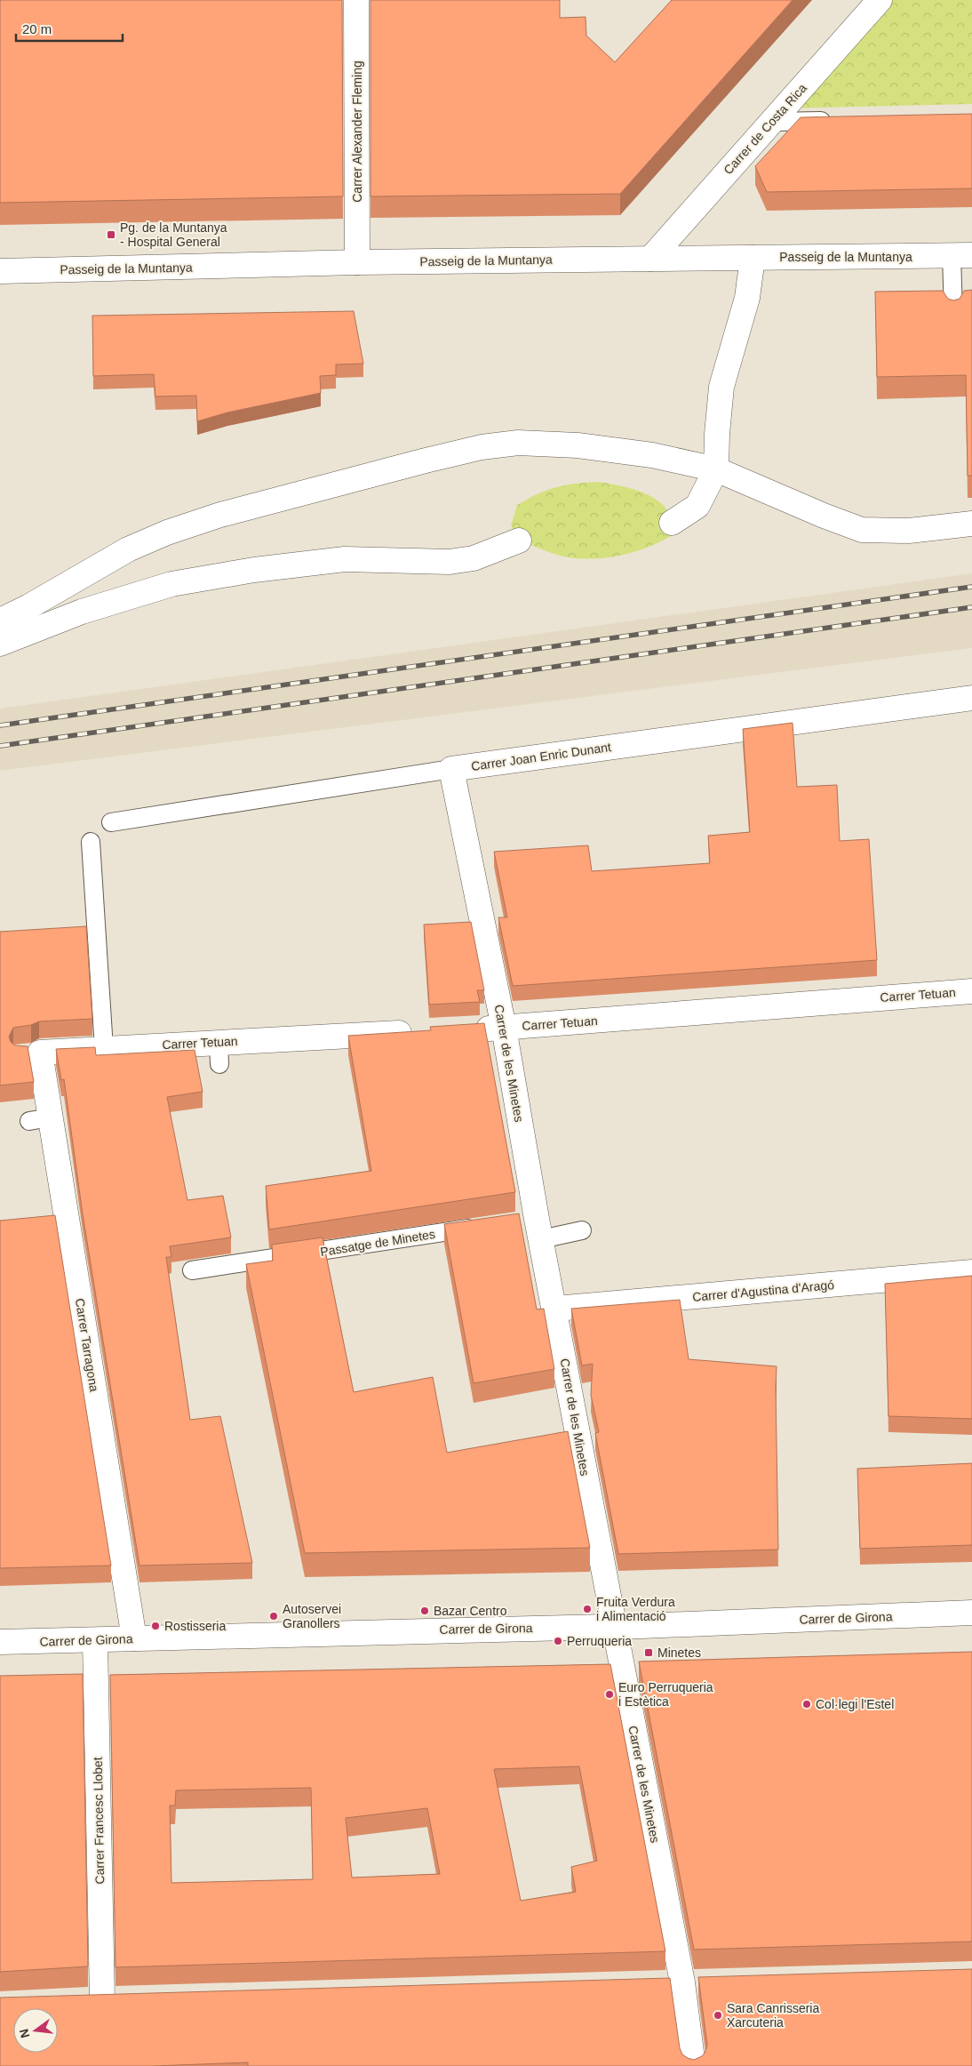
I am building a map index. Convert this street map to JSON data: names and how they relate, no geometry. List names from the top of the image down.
{
  "streets": {
    "street": [
      "Carrer de Costa Rica",
      "Carrer Alexander Fleming",
      "Passeig de la Muntanya",
      "Carrer Joan Enric Dunant",
      "Carrer Tetuan",
      "Carrer de les Minetes",
      "Carrer d'Agustina d'Aragó",
      "Carrer Tarragona",
      "Carrer de Girona",
      "Carrer Francesc Llobet"
    ],
    "lane": ["Passatge de Minetes"]
  },
  "crossings": [
    ["Carrer de Costa Rica", "Passeig de la Muntanya"],
    ["Carrer Alexander Fleming", "Passeig de la Muntanya"],
    ["Carrer Joan Enric Dunant", "Carrer de les Minetes"],
    ["Carrer Tetuan", "Carrer de les Minetes"],
    ["Carrer Tetuan", "Carrer Tarragona"],
    ["Carrer de les Minetes", "Carrer d'Agustina d'Aragó"],
    ["Carrer de les Minetes", "Carrer de Girona"],
    ["Carrer Tarragona", "Carrer de Girona"],
    ["Carrer de Girona", "Carrer Francesc Llobet"]
  ],
  "places": {
    "transit": ["Pg. de la Muntanya - Hospital General", "Minetes"],
    "other": [
      "Fruita Verdura i Alimentació",
      "Bazar Centro",
      "Autoservei Granollers",
      "Rostisseria",
      "Perruqueria",
      "Euro Perruqueria i Estètica",
      "Col·legi l'Estel",
      "Sara Canrisseria Xarcuteria"
    ]
  },
  "scale_bar": "20 m",
  "north": "left"
}
